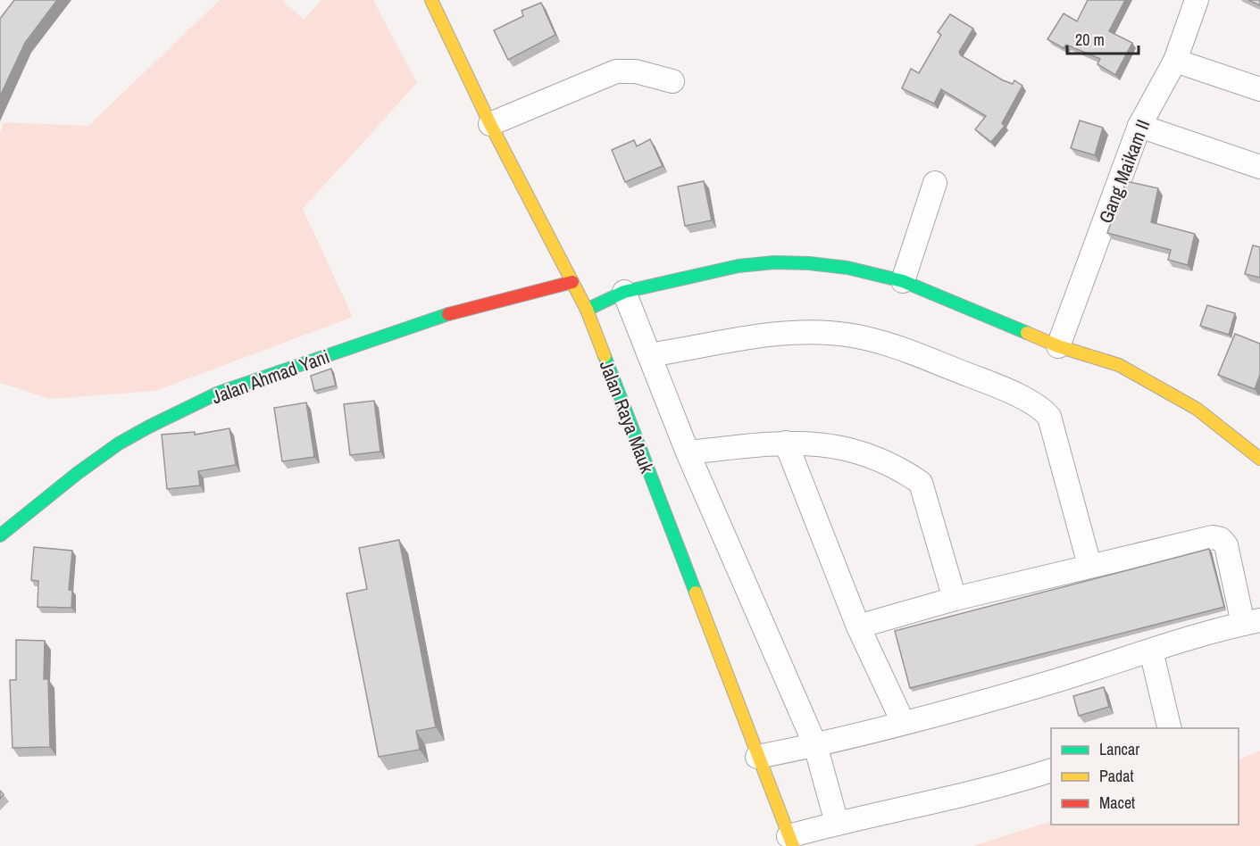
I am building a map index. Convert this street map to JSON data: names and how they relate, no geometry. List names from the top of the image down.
{
  "streets": {
    "street": ["Gang Maikam II", "Jalan Ahmad Yani", "Jalan Raya Mauk"]
  },
  "crossings": [
    ["Jalan Ahmad Yani", "Jalan Raya Mauk"]
  ],
  "legend": ["Lancar", "Padat", "Macet"],
  "scale_bar": "20 m"
}
